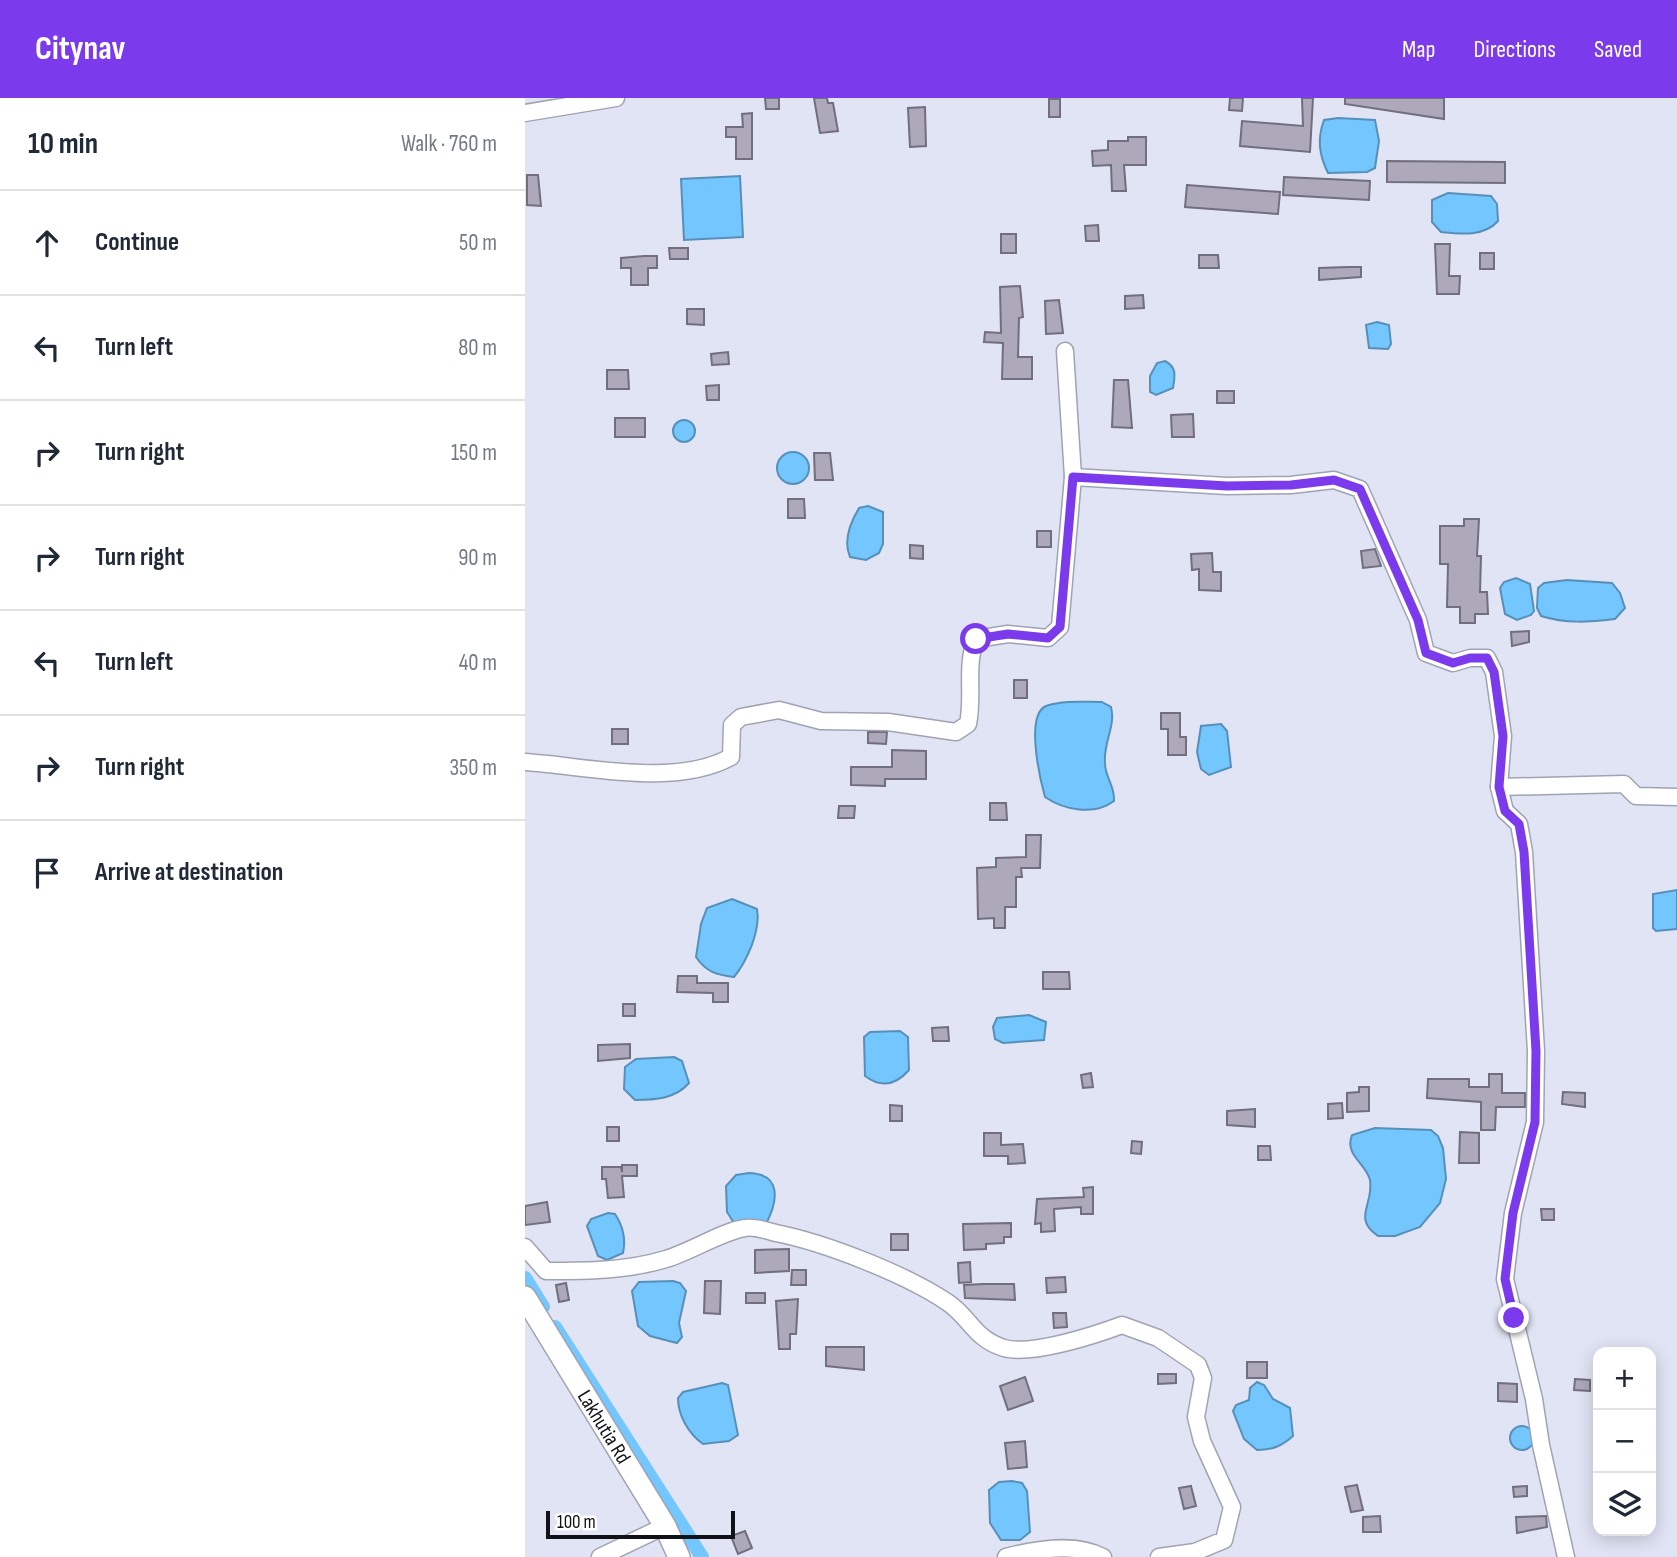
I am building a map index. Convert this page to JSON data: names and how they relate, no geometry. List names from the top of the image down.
{
  "streets": {
    "street": ["Lakhutia Rd"]
  },
  "scale_bar": "100 m",
  "page": {
    "header": "Citynav",
    "nav": ["Map", "Directions", "Saved"],
    "heading": ["10 min", "Walk · 760 m"],
    "list": [
      ["Continue", "50 m"],
      ["Turn left", "80 m"],
      ["Turn right", "150 m"],
      ["Turn right", "90 m"],
      ["Turn left", "40 m"],
      ["Turn right", "350 m"],
      "Arrive at destination"
    ],
    "map_buttons": ["+", "−"],
    "scale": "100 m"
  }
}
